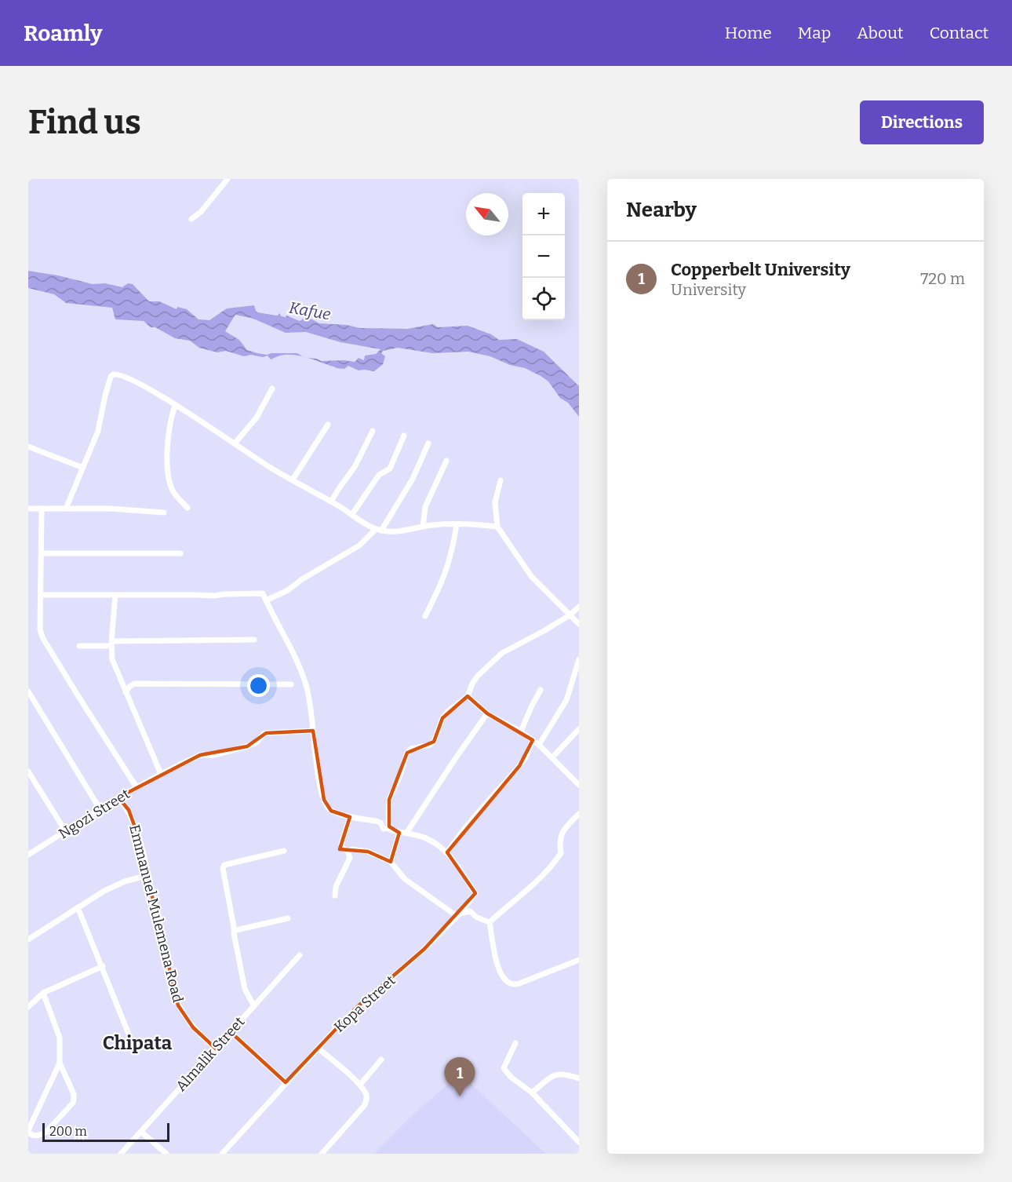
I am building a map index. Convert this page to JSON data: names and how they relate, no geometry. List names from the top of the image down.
{
  "streets": {
    "street": [
      "Ngozi Street",
      "Emmanuel Mulemena Road",
      "Kopa Street",
      "Almalik Street"
    ]
  },
  "crossings": [
    ["Ngozi Street", "Emmanuel Mulemena Road"],
    ["Emmanuel Mulemena Road", "Almalik Street"]
  ],
  "districts": ["Chipata"],
  "water": ["Kafue"],
  "scale_bar": "200 m",
  "north": "top left",
  "page": {
    "header": "Roamly",
    "nav": [
      "Home",
      "Map",
      "About",
      "Contact"
    ],
    "buttons": "Directions",
    "title": "Find us",
    "heading": "Nearby",
    "map_buttons": ["+", "−"],
    "list": [
      {
        "mark": "1",
        "name": "Copperbelt University",
        "note": "University",
        "value": "720 m"
      }
    ],
    "pins": "1",
    "scale": "200 m"
  }
}
